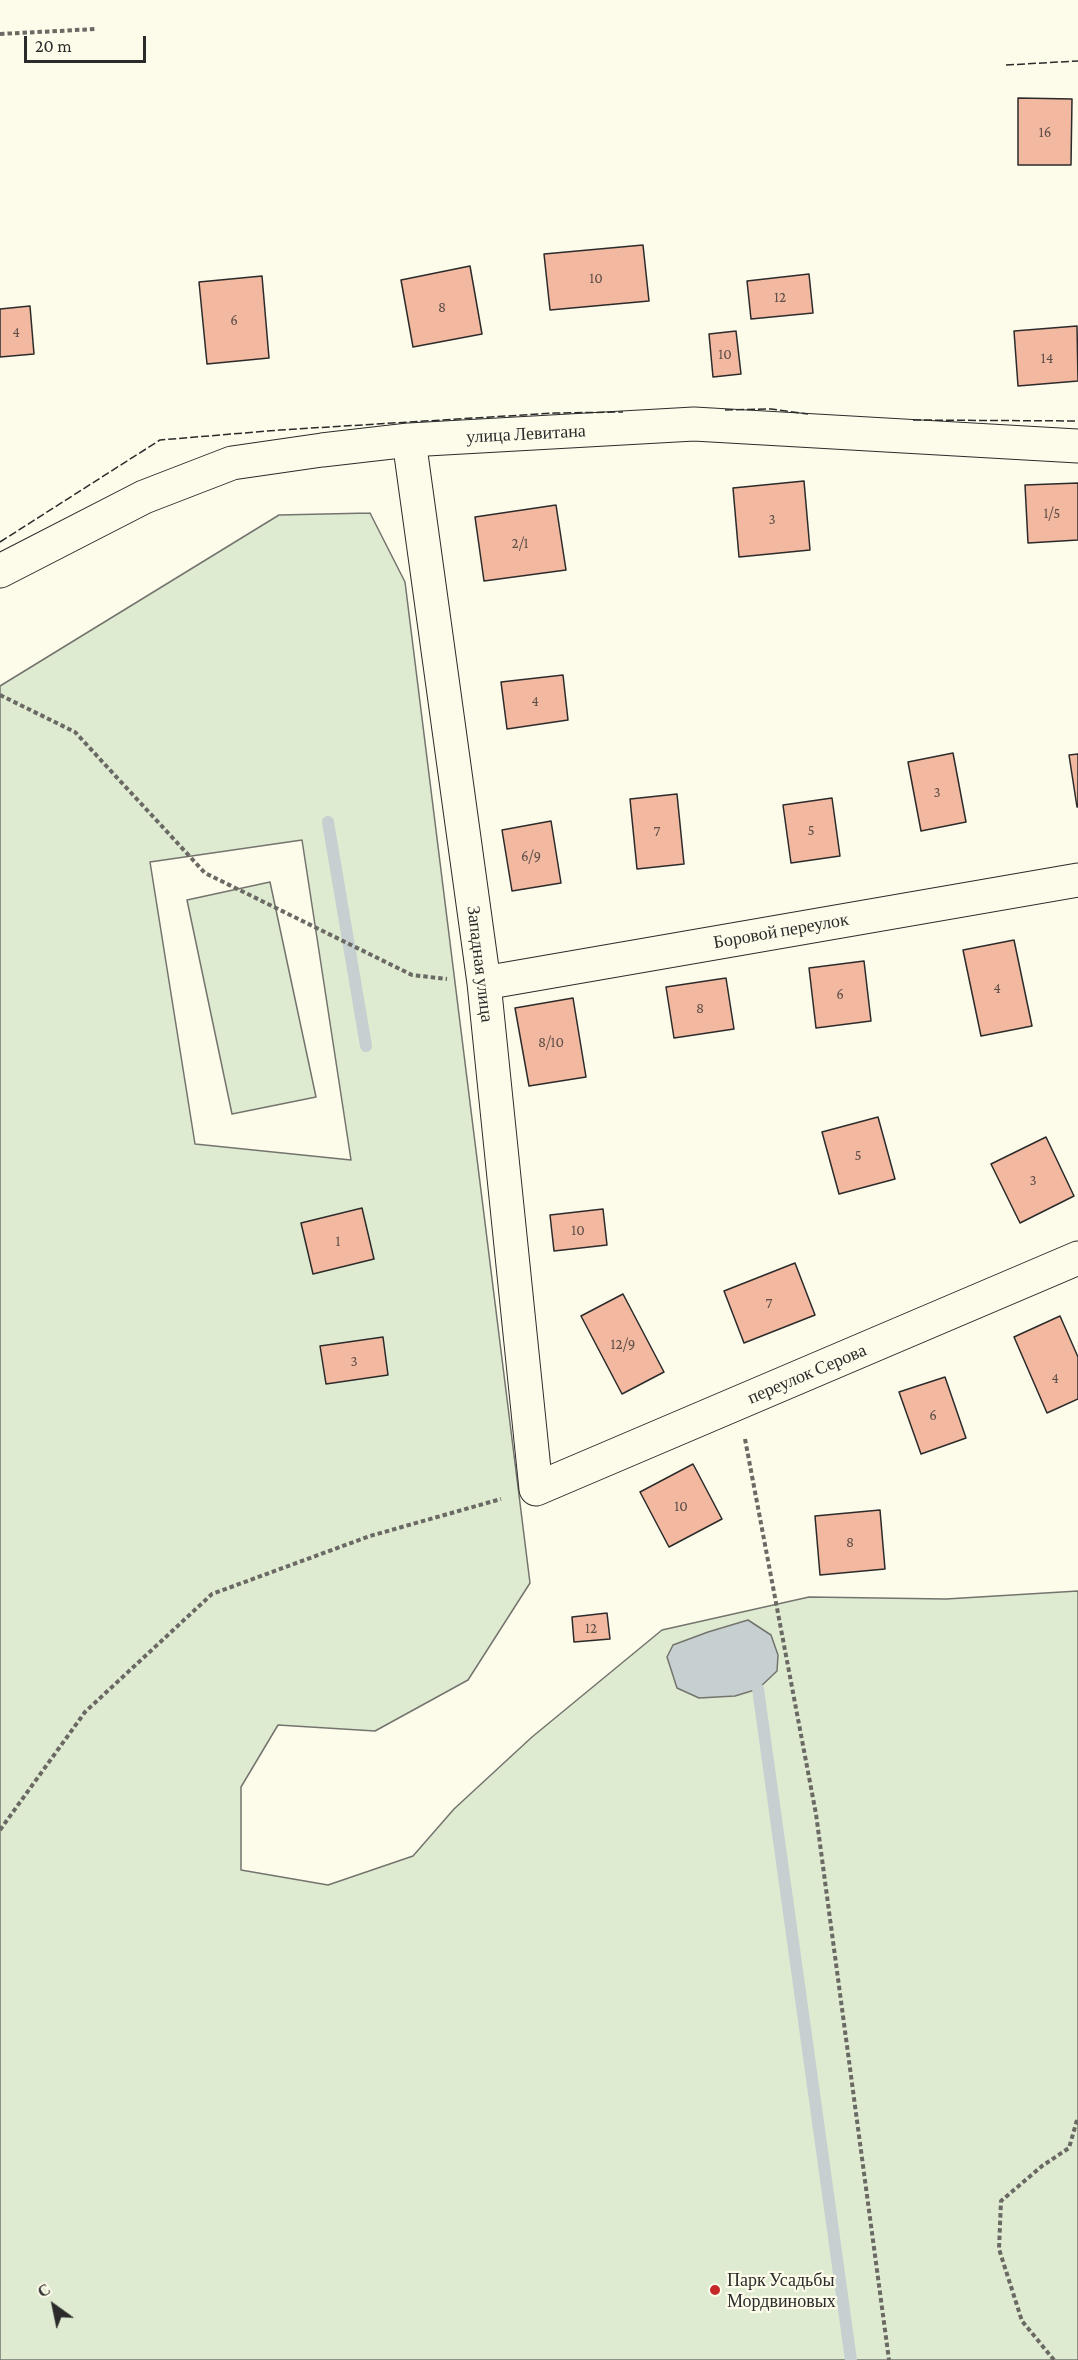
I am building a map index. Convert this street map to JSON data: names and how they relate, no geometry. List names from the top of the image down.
{
  "streets": {
    "street": [
      "улица Левитана",
      "Боровой переулок",
      "Западная улица",
      "переулок Серова"
    ]
  },
  "crossings": [
    ["улица Левитана", "Западная улица"],
    ["Боровой переулок", "Западная улица"],
    ["Западная улица", "переулок Серова"]
  ],
  "places": ["Парк Усадьбы Мордвиновых"],
  "house_numbers": [
    "16",
    "10",
    "12",
    "8",
    "6",
    "4",
    "10",
    "14",
    "1/5",
    "3",
    "2/1",
    "4",
    "3",
    "5",
    "7",
    "6/9",
    "4",
    "6",
    "8",
    "8/10",
    "5",
    "3",
    "10",
    "1",
    "7",
    "12/9",
    "3",
    "4",
    "6",
    "10",
    "8",
    "12"
  ],
  "scale_bar": "20 m",
  "north": "top left"
}
